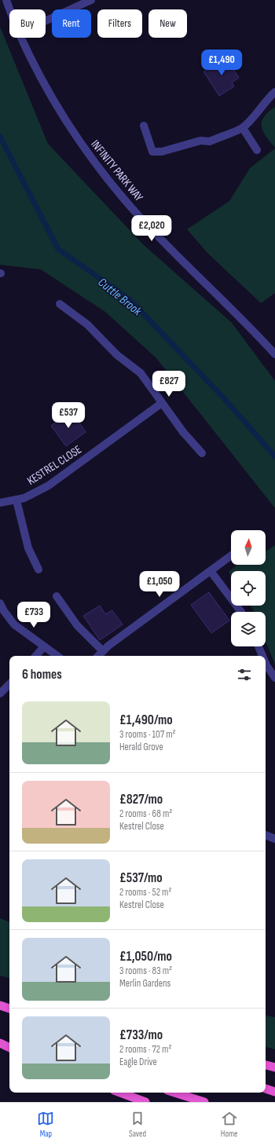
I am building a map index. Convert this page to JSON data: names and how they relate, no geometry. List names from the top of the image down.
{
  "streets": {
    "street": ["INFINITY PARK WAY", "KESTREL CLOSE"]
  },
  "water": ["Cuttle Brook"],
  "north": "top",
  "page": {
    "chip": [
      "Buy",
      "Rent",
      "Filters",
      "New"
    ],
    "price": [
      "£1,490",
      "£2,020",
      "£827",
      "£537",
      "£1,050",
      "£733"
    ],
    "heading": "6 homes",
    "list": [
      {
        "name": "£1,490/mo",
        "note": "3 rooms · 107 m² · Herald Grove"
      },
      {
        "name": "£827/mo",
        "note": "2 rooms · 68 m² · Kestrel Close"
      },
      {
        "name": "£537/mo",
        "note": "2 rooms · 52 m² · Kestrel Close"
      },
      {
        "name": "£1,050/mo",
        "note": "3 rooms · 83 m² · Merlin Gardens"
      },
      {
        "name": "£733/mo",
        "note": "2 rooms · 72 m² · Eagle Drive"
      }
    ],
    "tabs": ["Map", "Saved", "Home"]
  }
}
